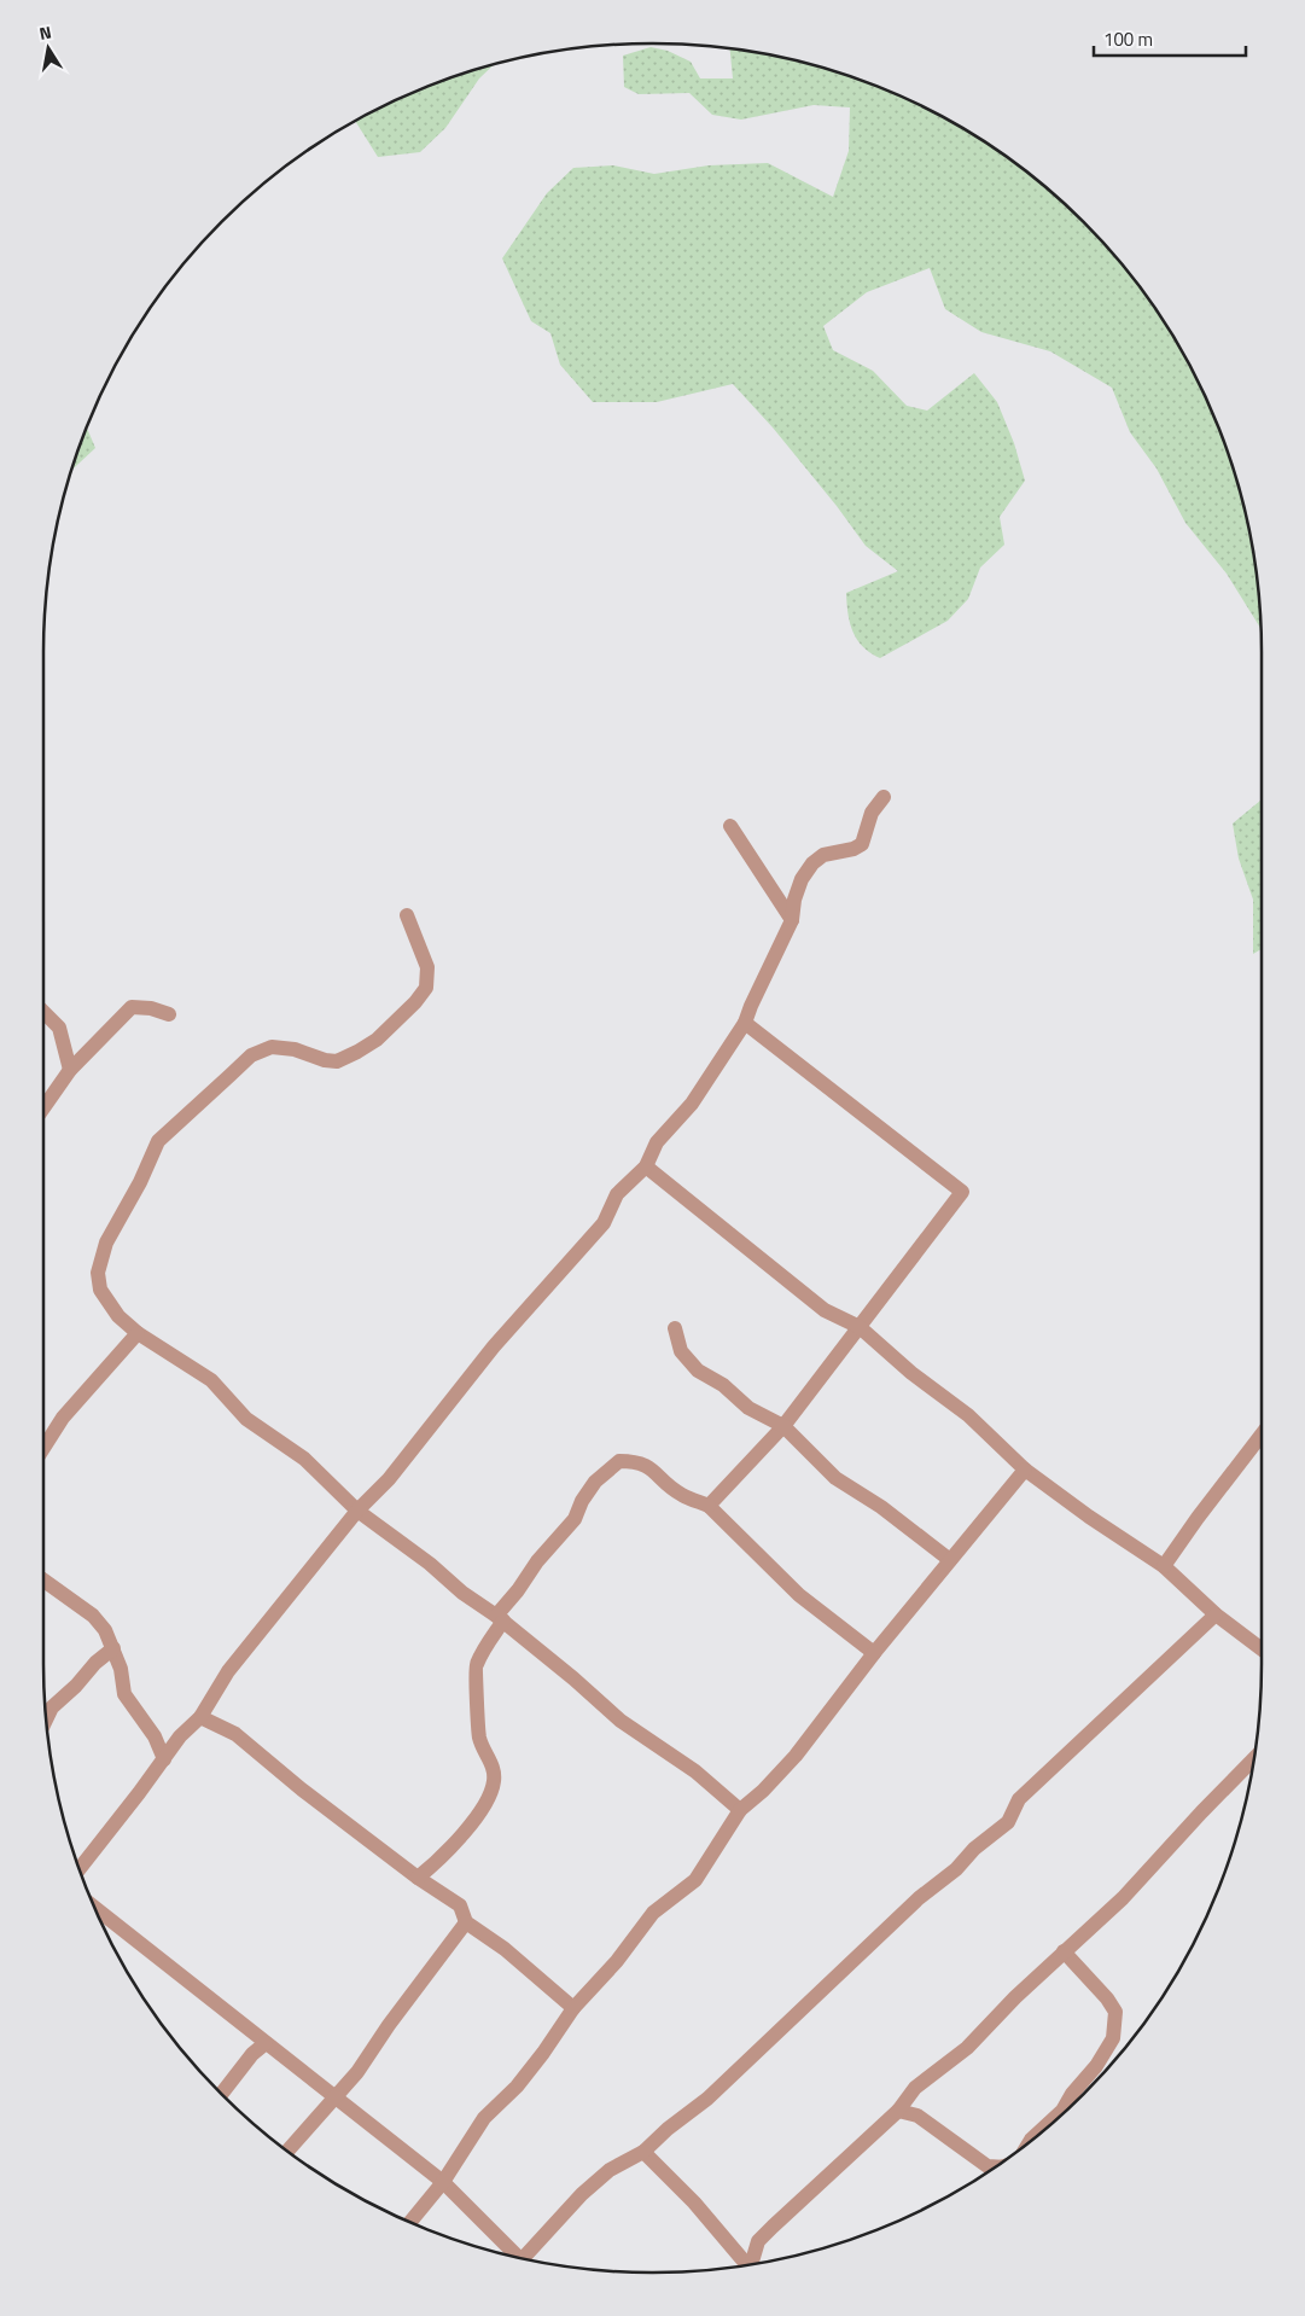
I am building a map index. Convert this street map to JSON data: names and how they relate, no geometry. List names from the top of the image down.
{
  "scale_bar": "100 m",
  "north": "top"
}
